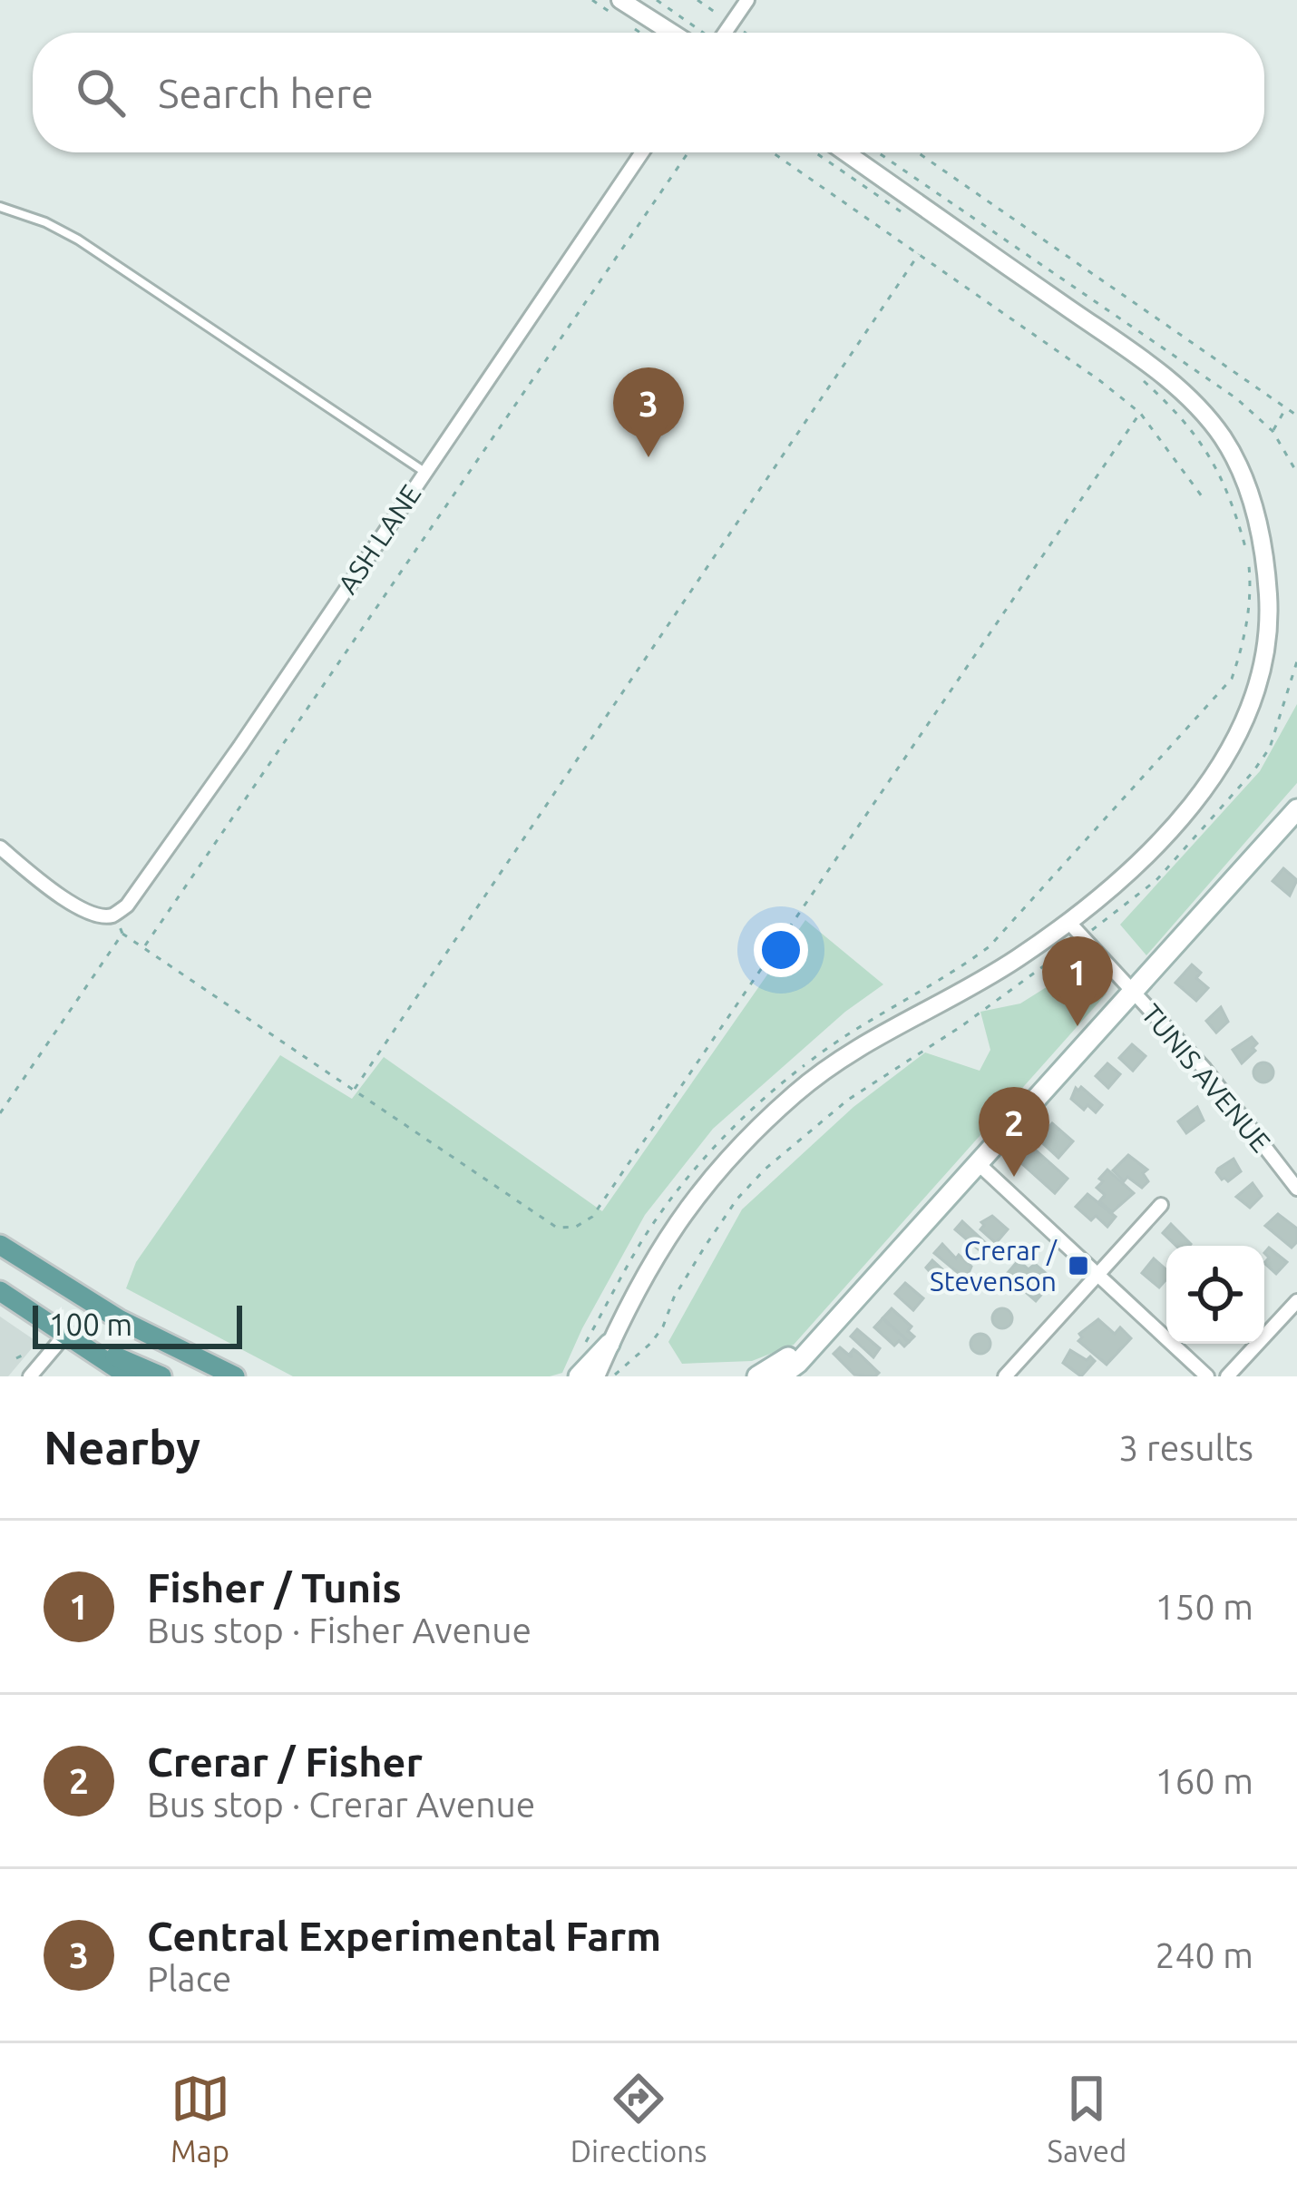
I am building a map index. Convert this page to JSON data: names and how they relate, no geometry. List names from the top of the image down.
{
  "streets": {
    "street": ["ASH LANE", "TUNIS AVENUE"]
  },
  "places": {
    "transit": ["Crerar / Stevenson"]
  },
  "scale_bar": "100 m",
  "page": {
    "search": "Search here",
    "pins": ["3", "1", "2"],
    "scale": "100 m",
    "heading": ["Nearby", "3 results"],
    "list": [
      {
        "mark": "1",
        "name": "Fisher / Tunis",
        "note": "Bus stop · Fisher Avenue",
        "value": "150 m"
      },
      {
        "mark": "2",
        "name": "Crerar / Fisher",
        "note": "Bus stop · Crerar Avenue",
        "value": "160 m"
      },
      {
        "mark": "3",
        "name": "Central Experimental Farm",
        "note": "Place",
        "value": "240 m"
      }
    ],
    "nav": ["Map", "Directions", "Saved"]
  }
}
